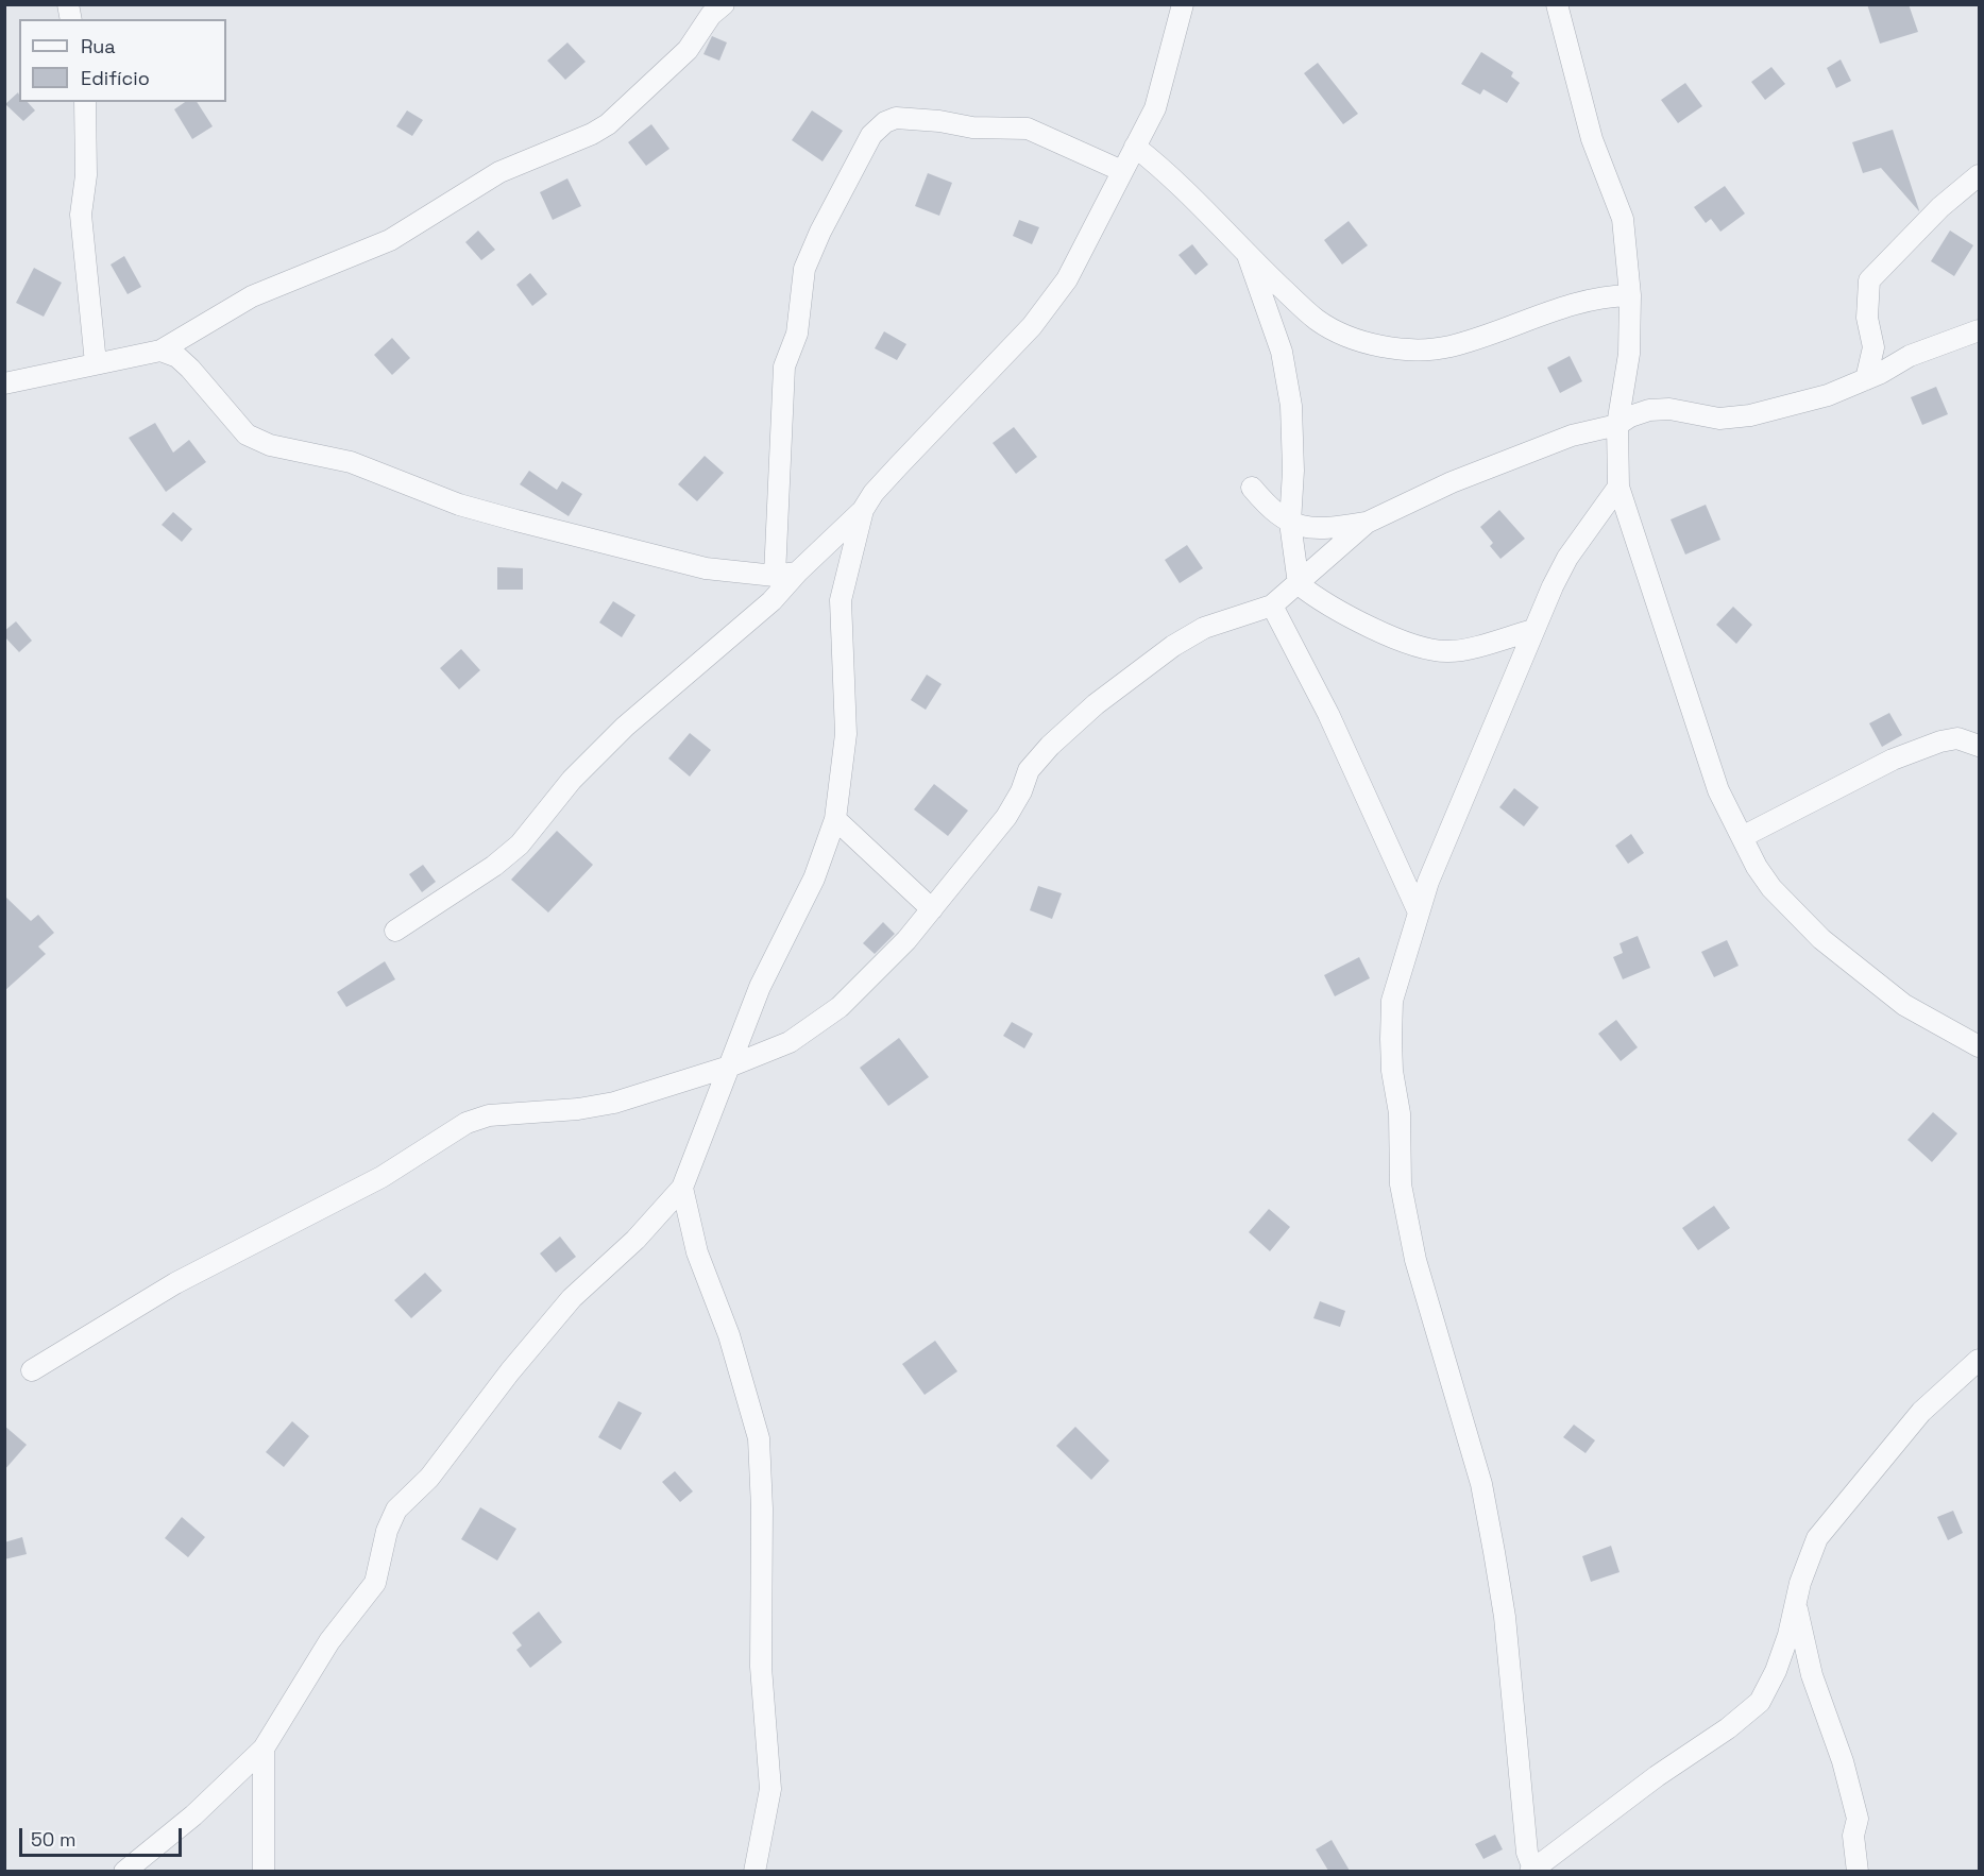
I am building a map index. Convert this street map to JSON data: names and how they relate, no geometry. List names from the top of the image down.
{
  "legend": ["Rua", "Edifício"],
  "scale_bar": "50 m"
}
